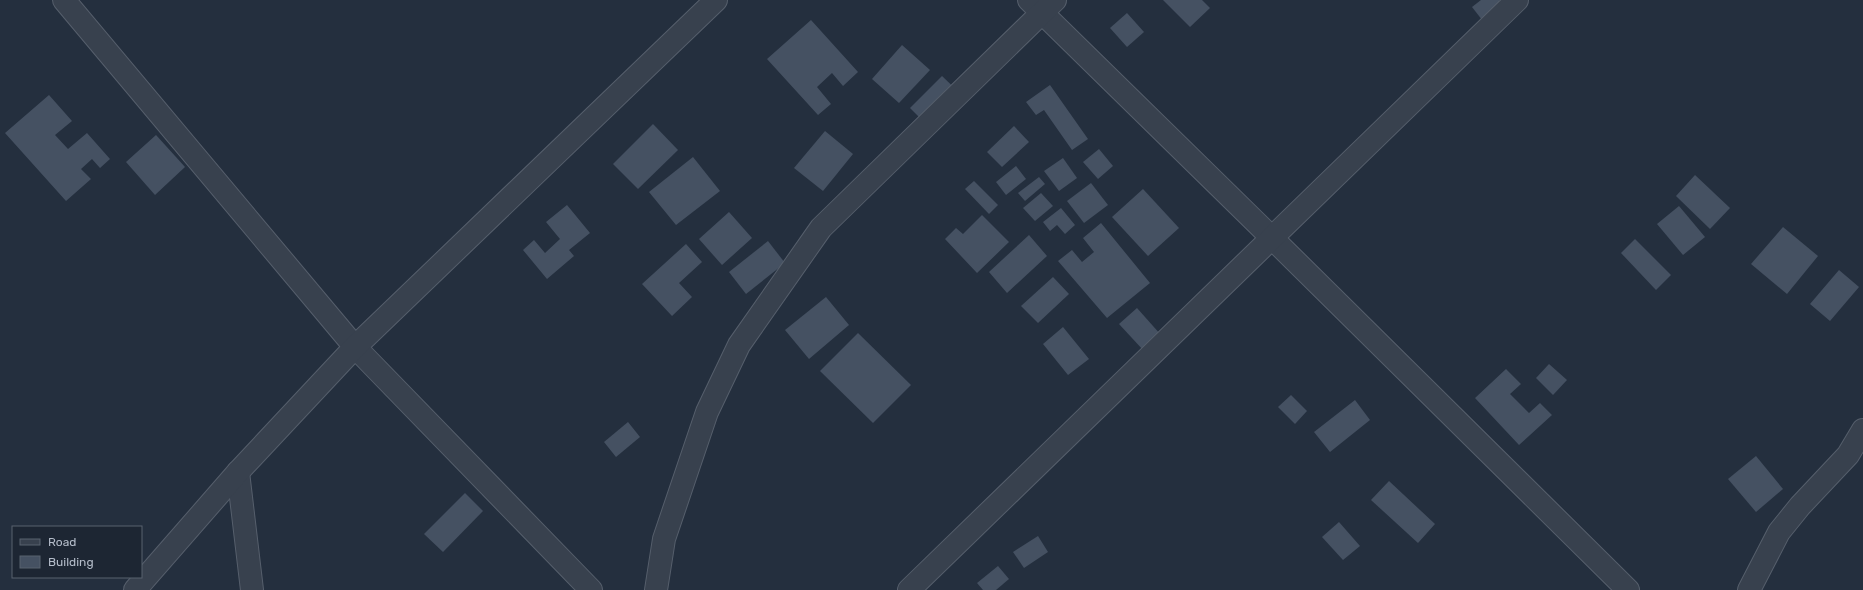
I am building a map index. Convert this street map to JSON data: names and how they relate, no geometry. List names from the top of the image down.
{
  "legend": ["Road", "Building"]
}
